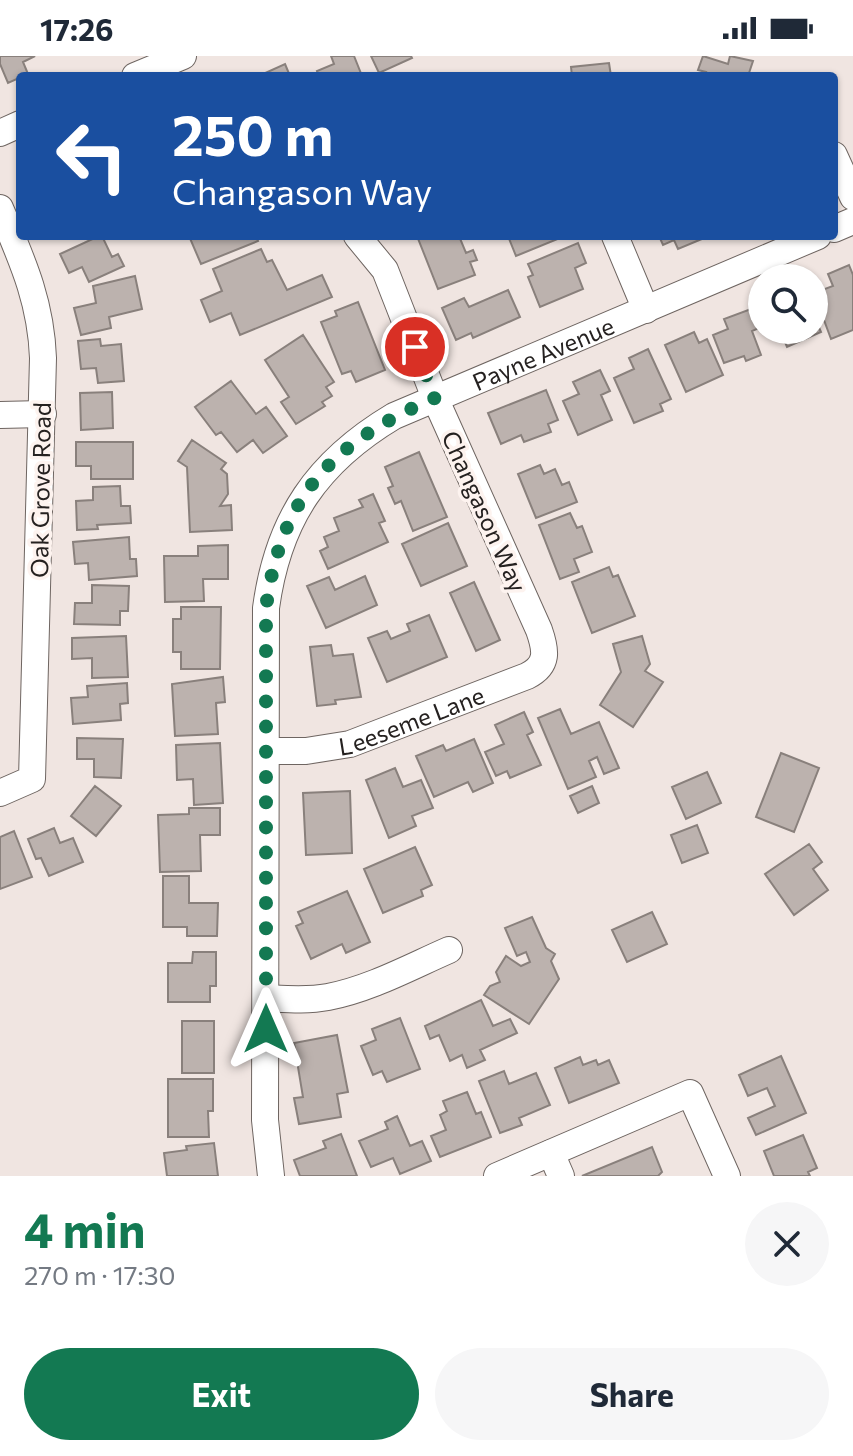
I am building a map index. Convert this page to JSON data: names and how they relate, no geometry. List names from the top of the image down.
{
  "streets": {
    "street": [
      "Payne Avenue",
      "Oak Grove Road",
      "Changason Way",
      "Leeseme Lane"
    ]
  },
  "crossings": [
    ["Payne Avenue", "Changason Way"],
    ["Payne Avenue", "Leeseme Lane"],
    ["Changason Way", "Leeseme Lane"]
  ],
  "page": {
    "status": "17:26",
    "turn": ["250 m", "Changason Way"],
    "heading": ["4 min", "270 m · 17:30"],
    "buttons": ["Exit", "Share"]
  }
}
